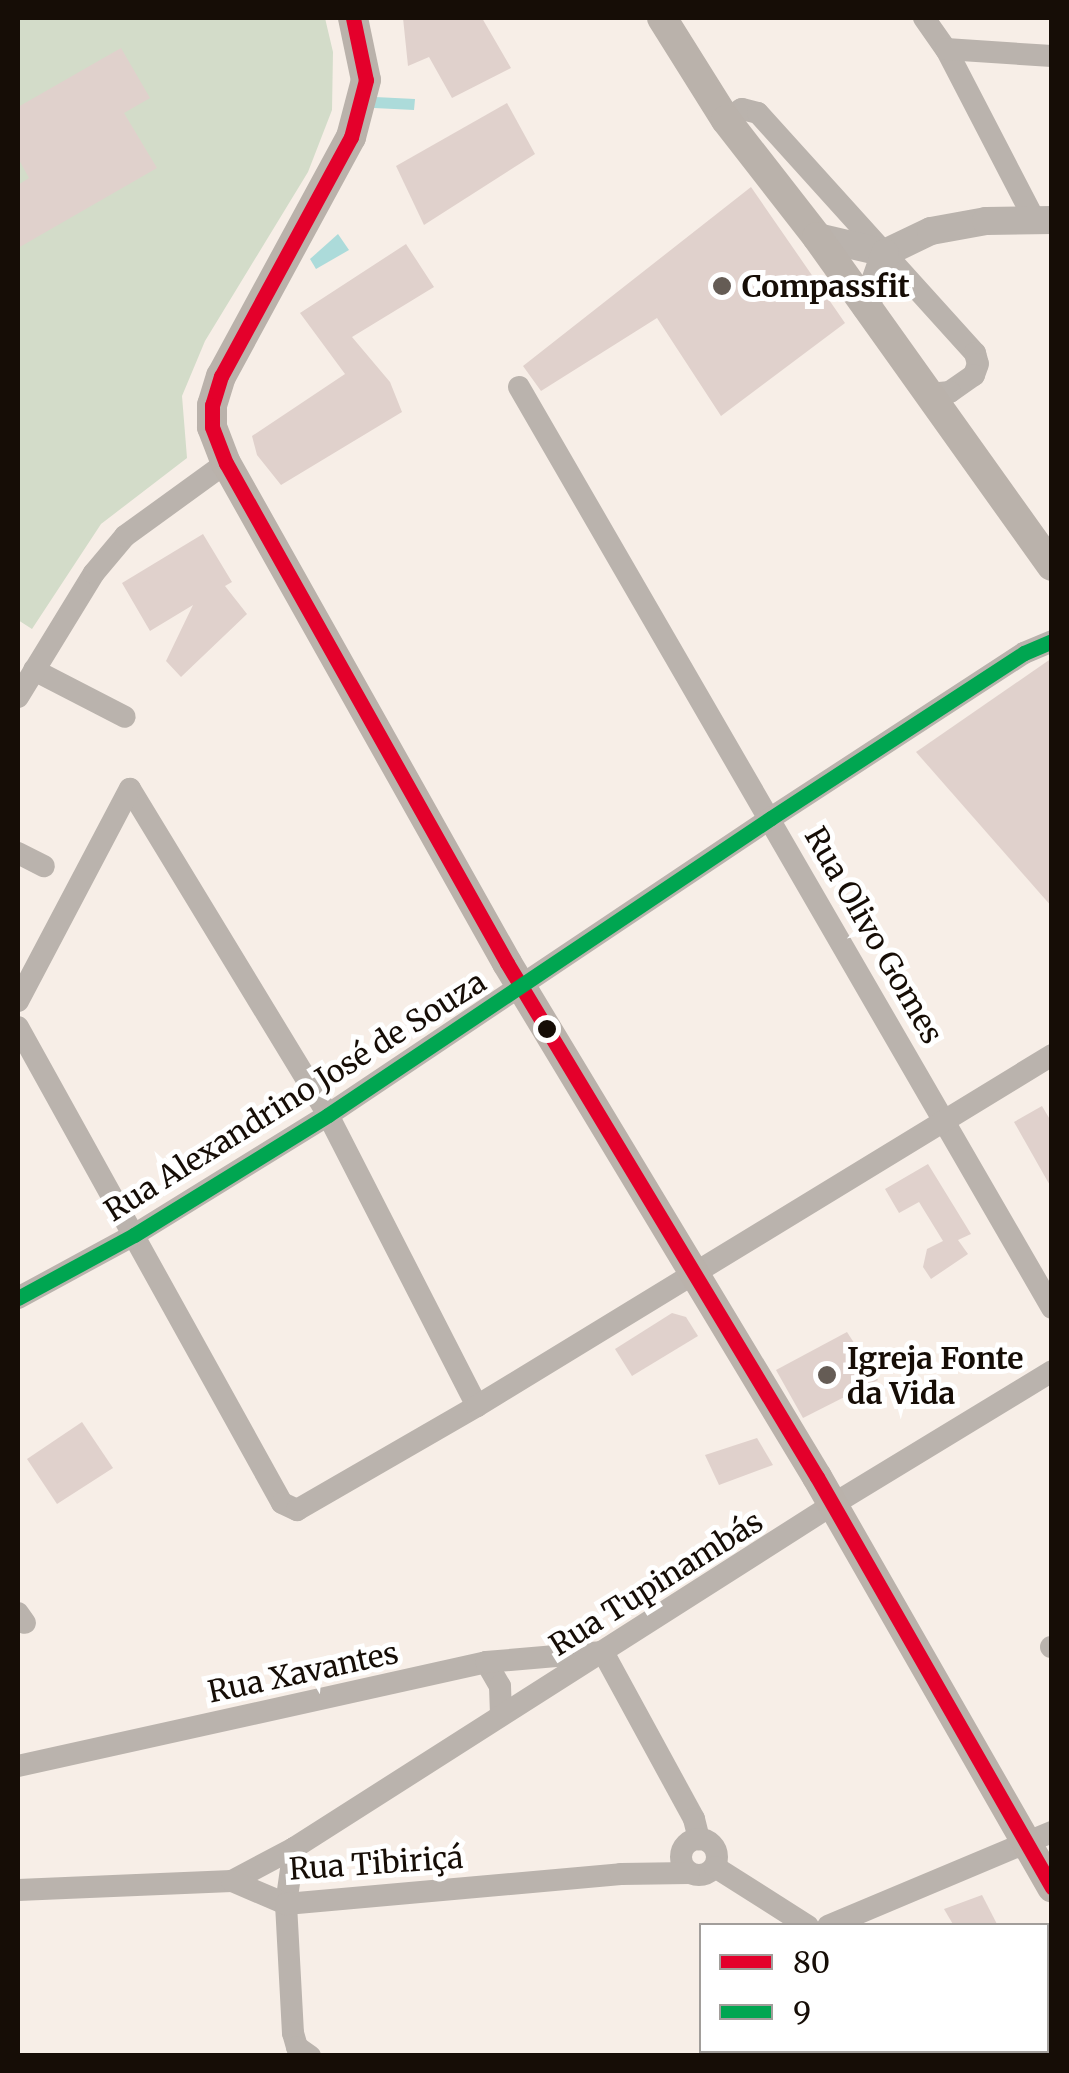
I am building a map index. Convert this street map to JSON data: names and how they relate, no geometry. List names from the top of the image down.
{
  "streets": {
    "street": [
      "Rua Olivo Gomes",
      "Rua Alexandrino José de Souza",
      "Rua Tupinambás",
      "Rua Xavantes",
      "Rua Tibiriçá"
    ]
  },
  "crossings": [
    ["Rua Olivo Gomes", "Rua Alexandrino José de Souza"],
    ["Rua Tupinambás", "Rua Xavantes"],
    ["Rua Tupinambás", "Rua Tibiriçá"]
  ],
  "places": ["Compassfit", "Igreja Fonte da Vida"],
  "lines": ["transit line 80", "transit line 9"],
  "legend": ["80", "9"]
}
